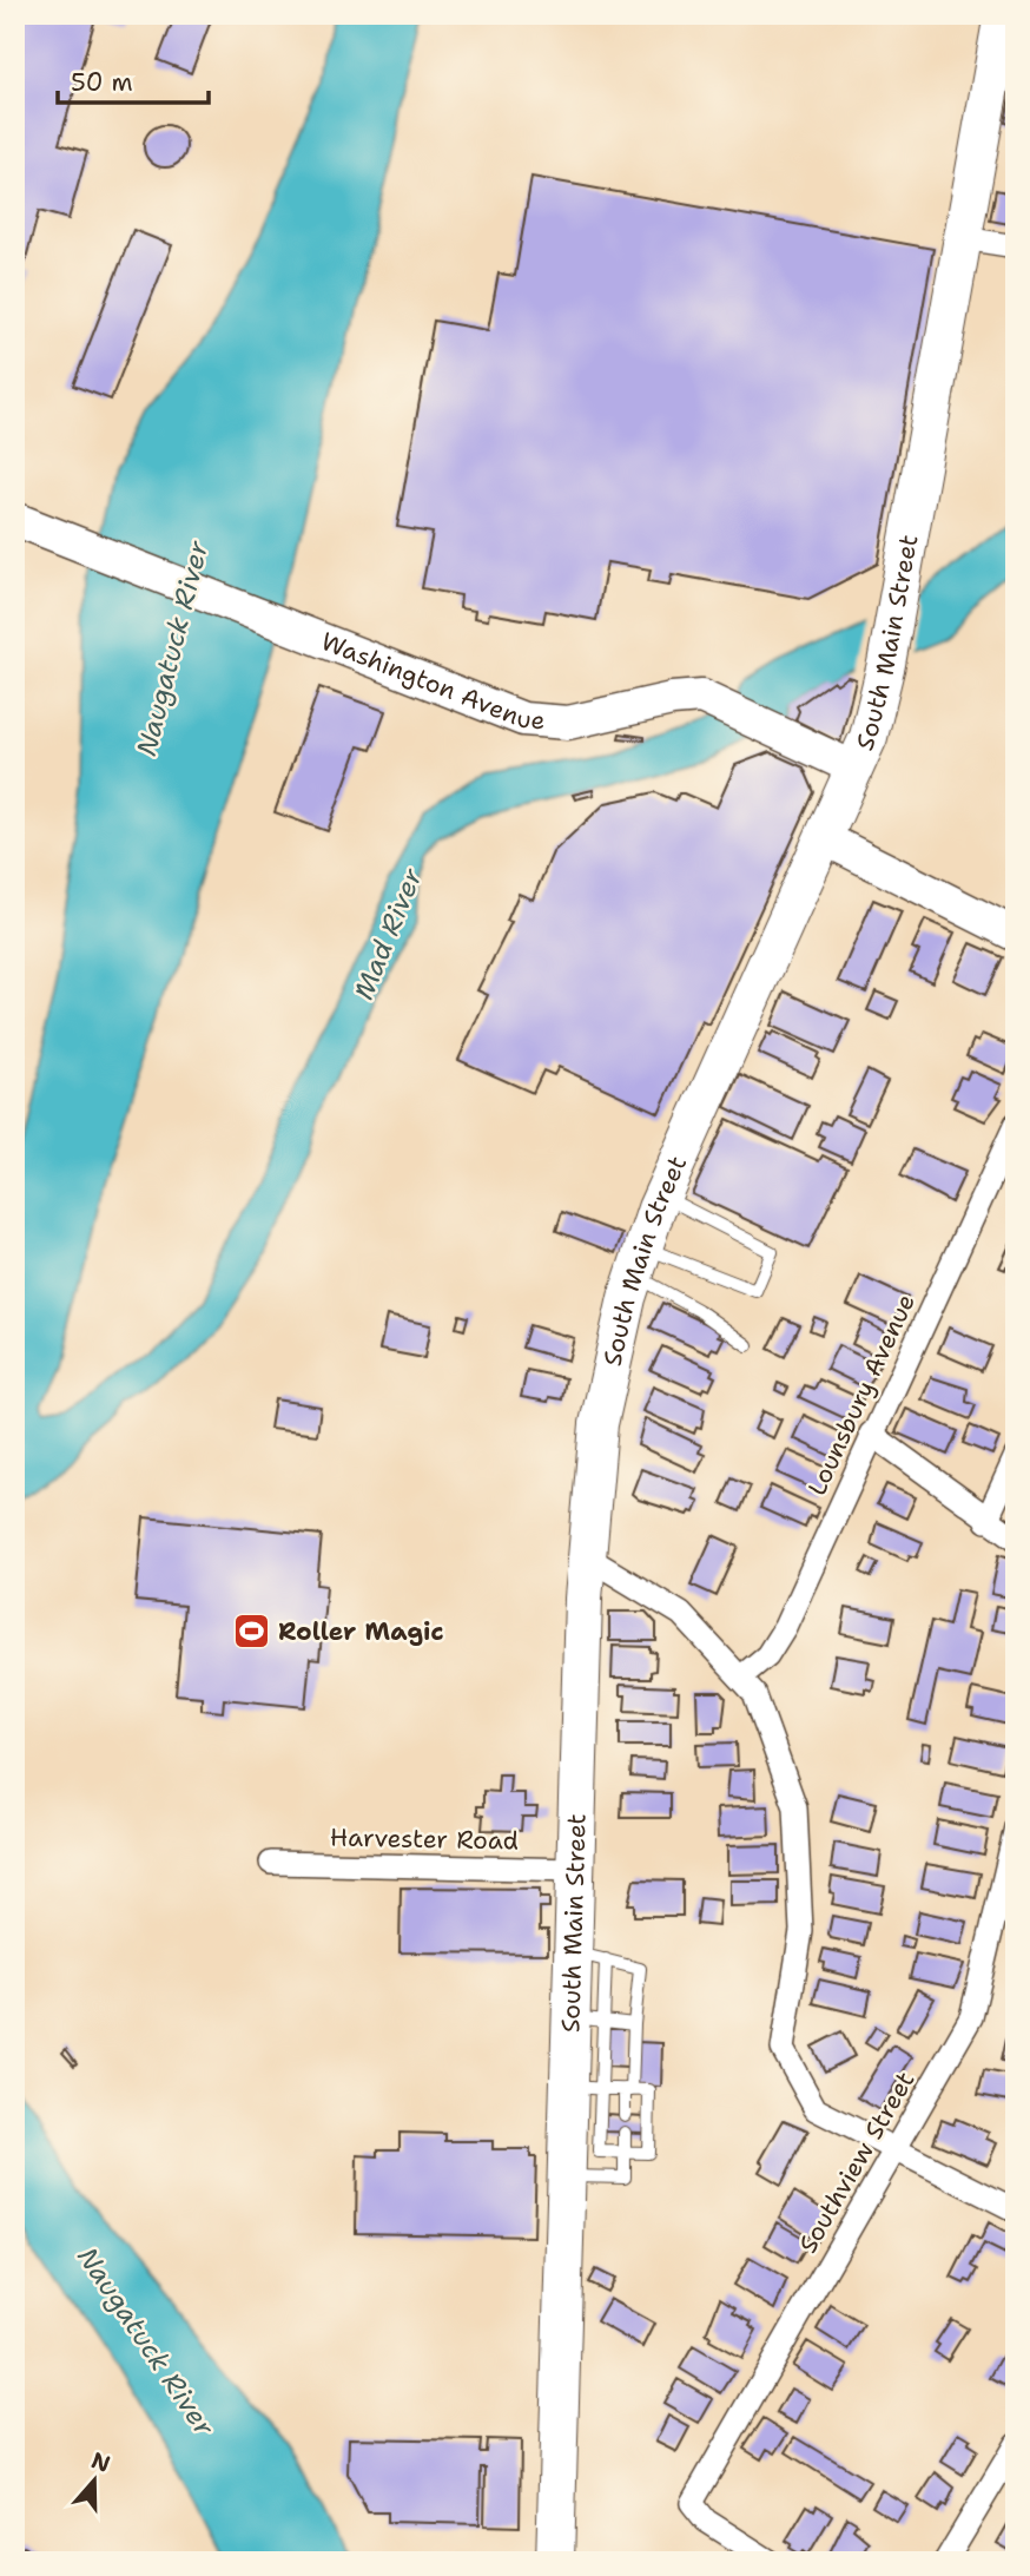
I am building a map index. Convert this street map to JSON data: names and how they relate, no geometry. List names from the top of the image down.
{
  "streets": {
    "main road": ["South Main Street", "Washington Avenue"],
    "street": ["Lounsbury Avenue", "Harvester Road", "Southview Street"]
  },
  "crossings": [
    ["South Main Street", "Washington Avenue"],
    ["South Main Street", "Harvester Road"]
  ],
  "water": ["Naugatuck River", "Mad River"],
  "places": {
    "sports": ["Roller Magic"]
  },
  "scale_bar": "50 m",
  "north": "top"
}
